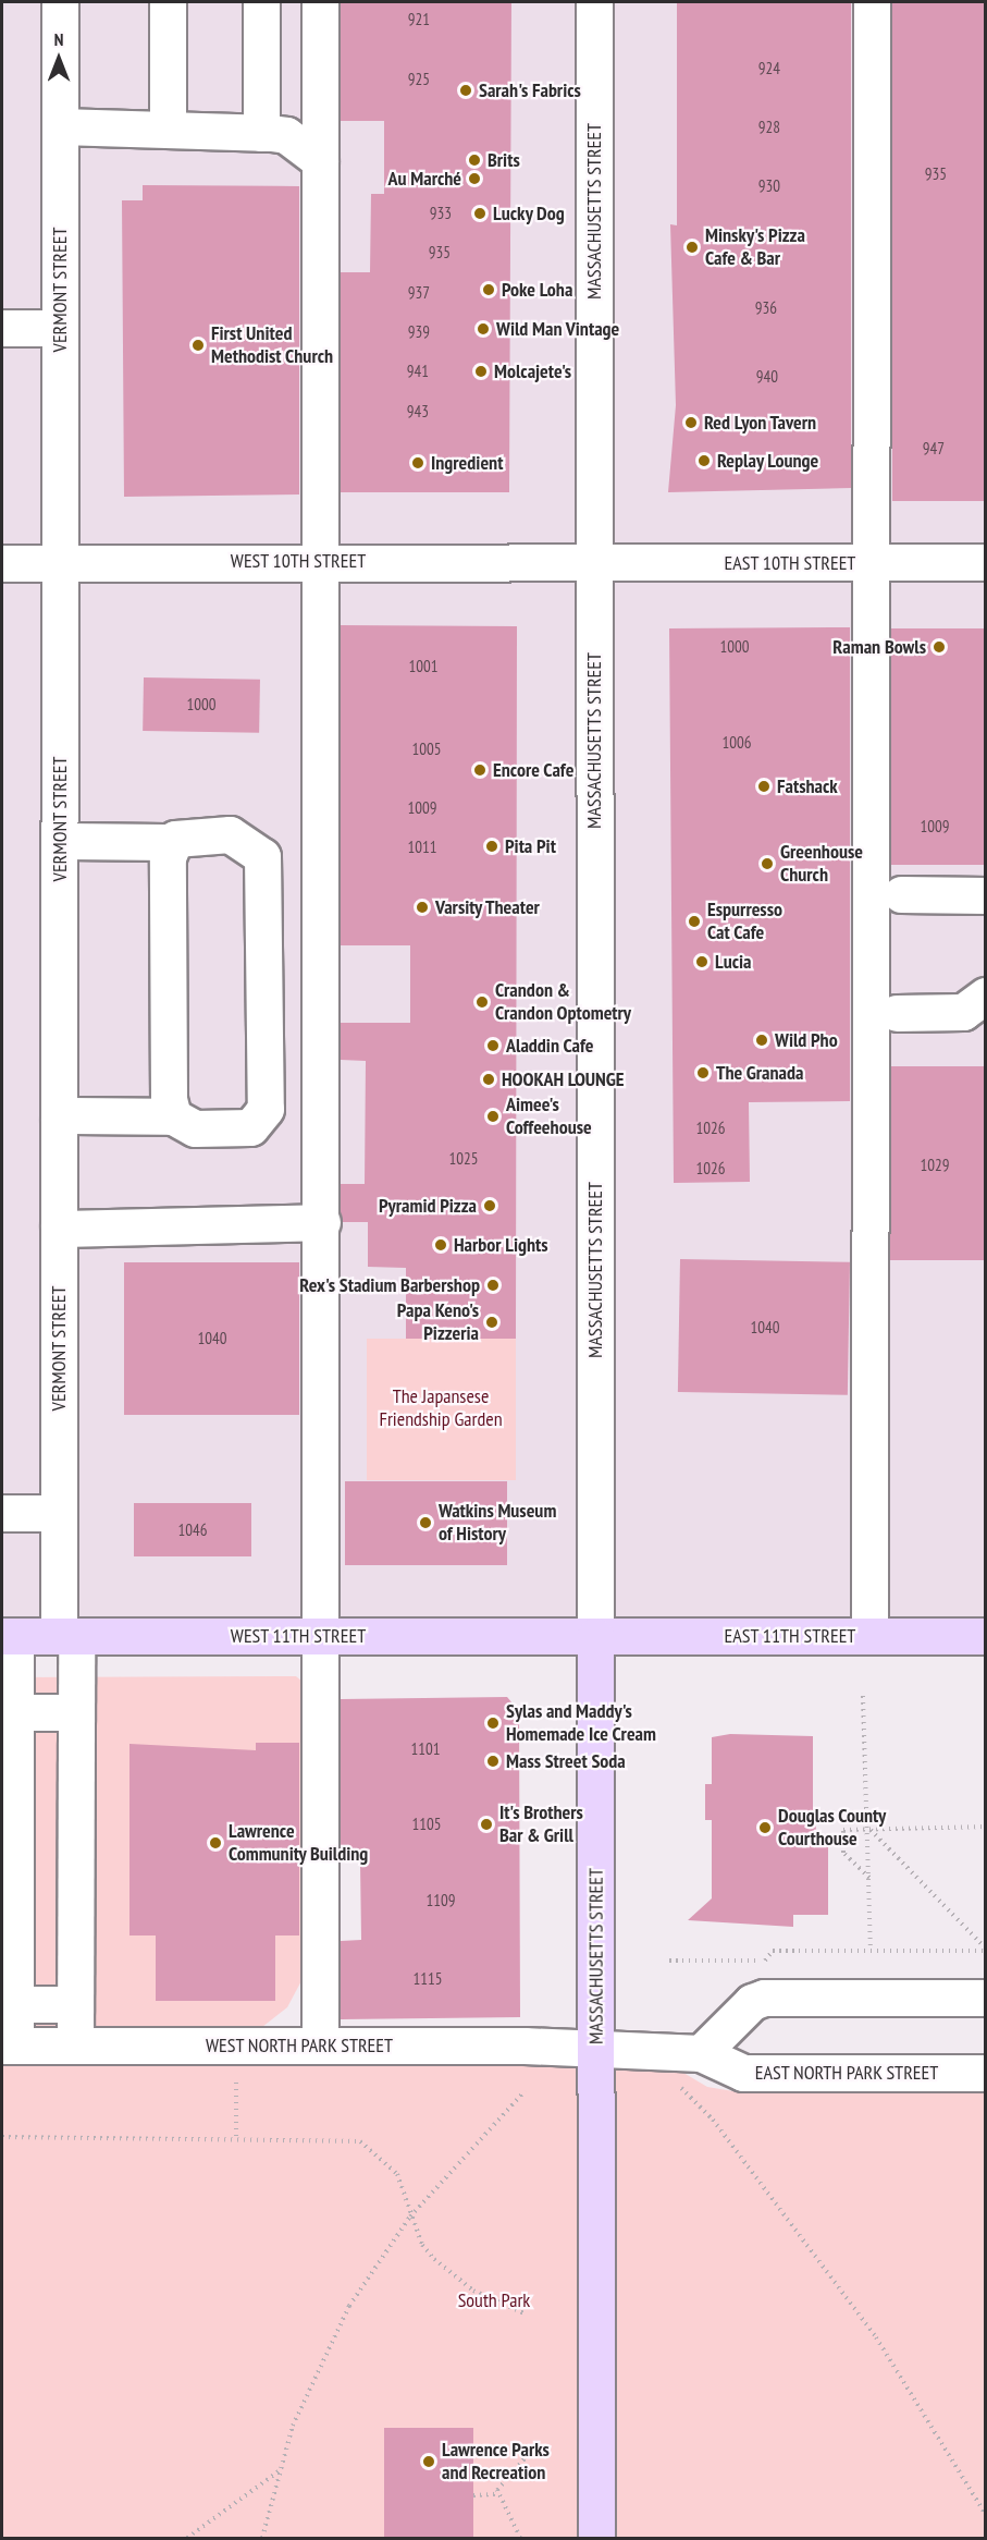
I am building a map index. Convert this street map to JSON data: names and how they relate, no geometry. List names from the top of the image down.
{
  "streets": {
    "main road": ["MASSACHUSETTS STREET", "WEST 11TH STREET", "EAST 11TH STREET"],
    "street": [
      "VERMONT STREET",
      "WEST 10TH STREET",
      "EAST 10TH STREET",
      "WEST NORTH PARK STREET",
      "EAST NORTH PARK STREET"
    ]
  },
  "crossings": [
    ["MASSACHUSETTS STREET", "WEST 10TH STREET"],
    ["MASSACHUSETTS STREET", "EAST 10TH STREET"],
    ["MASSACHUSETTS STREET", "WEST 11TH STREET"],
    ["MASSACHUSETTS STREET", "EAST 11TH STREET"],
    ["MASSACHUSETTS STREET", "WEST NORTH PARK STREET"],
    ["MASSACHUSETTS STREET", "EAST NORTH PARK STREET"],
    ["VERMONT STREET", "WEST 10TH STREET"],
    ["VERMONT STREET", "WEST 11TH STREET"],
    ["VERMONT STREET", "WEST NORTH PARK STREET"],
    ["WEST 10TH STREET", "EAST 10TH STREET"],
    ["WEST 11TH STREET", "EAST 11TH STREET"],
    ["WEST NORTH PARK STREET", "EAST NORTH PARK STREET"]
  ],
  "parks": ["The Japansese Friendship Garden", "South Park"],
  "places": [
    "Sarah's Fabrics",
    "Brits",
    "Au Marché",
    "Lucky Dog",
    "Minsky's Pizza Cafe & Bar",
    "Poke Loha",
    "Wild Man Vintage",
    "First United Methodist Church",
    "Molcajete's",
    "Red Lyon Tavern",
    "Replay Lounge",
    "Ingredient",
    "Raman Bowls",
    "Encore Cafe",
    "Fatshack",
    "Pita Pit",
    "Greenhouse Church",
    "Varsity Theater",
    "Espurresso Cat Cafe",
    "Lucia",
    "Crandon & Crandon Optometry",
    "Wild Pho",
    "Aladdin Cafe",
    "The Granada",
    "HOOKAH LOUNGE",
    "Aimee's Coffeehouse",
    "Pyramid Pizza",
    "Harbor Lights",
    "Rex's Stadium Barbershop",
    "Papa Keno's Pizzeria",
    "Watkins Museum of History",
    "Sylas and Maddy's Homemade Ice Cream",
    "Mass Street Soda",
    "It's Brothers Bar & Grill",
    "Douglas County Courthouse",
    "Lawrence Community Building",
    "Lawrence Parks and Recreation"
  ],
  "house_numbers": [
    "921",
    "924",
    "925",
    "928",
    "935",
    "930",
    "933",
    "935",
    "937",
    "936",
    "939",
    "941",
    "940",
    "943",
    "947",
    "1000",
    "1001",
    "1000",
    "1006",
    "1005",
    "1009",
    "1009",
    "1011",
    "1026",
    "1025",
    "1029",
    "1026",
    "1040",
    "1040",
    "1046",
    "1101",
    "1105",
    "1109",
    "1115"
  ],
  "north": "top"
}
